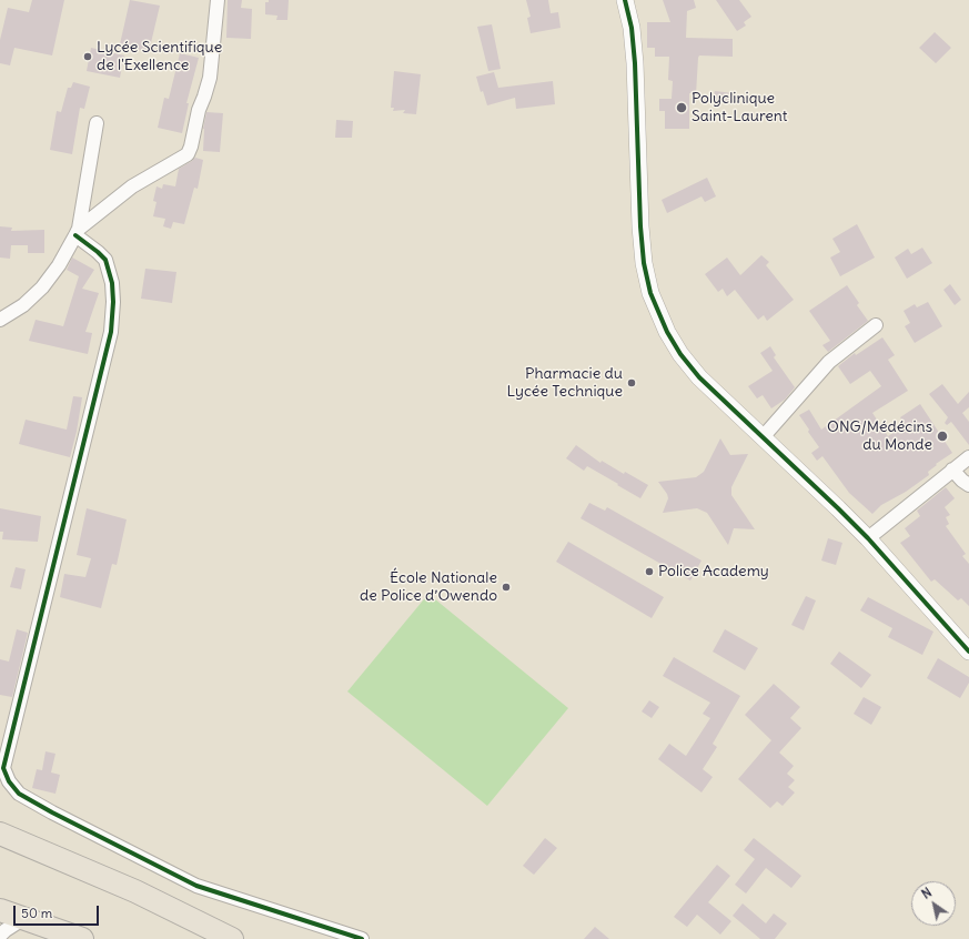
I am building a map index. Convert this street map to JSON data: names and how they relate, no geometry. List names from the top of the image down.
{
  "places": [
    "Lycée Scientifique de l'Exellence",
    "Polyclinique Saint-Laurent",
    "Pharmacie du Lycée Technique",
    "ONG/Médécins du Monde",
    "Police Academy",
    "École Nationale de Police d’Owendo"
  ],
  "scale_bar": "50 m",
  "north": "top left"
}
